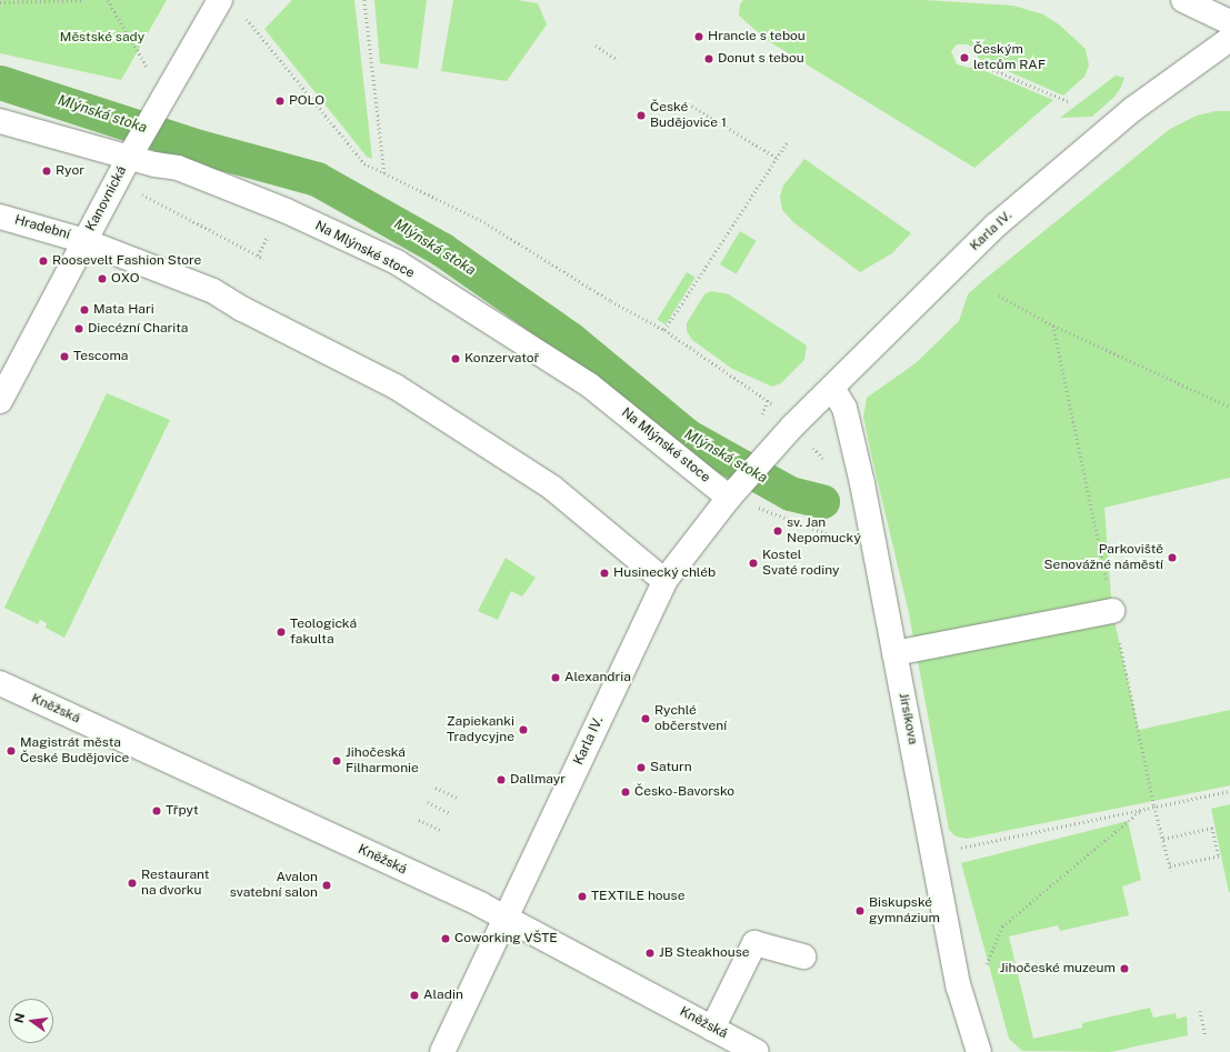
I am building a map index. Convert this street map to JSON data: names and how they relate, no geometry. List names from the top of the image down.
{
  "streets": {
    "street": [
      "Kanovnická",
      "Hradební",
      "Karla IV.",
      "Na Mlýnské stoce",
      "Kněžská",
      "Jirsíkova"
    ]
  },
  "crossings": [
    ["Kanovnická", "Hradební"],
    ["Kanovnická", "Na Mlýnské stoce"],
    ["Hradební", "Karla IV."],
    ["Karla IV.", "Na Mlýnské stoce"],
    ["Karla IV.", "Kněžská"],
    ["Karla IV.", "Jirsíkova"]
  ],
  "water": ["Mlýnská stoka"],
  "parks": ["Městské sady"],
  "places": [
    "Hrancle s tebou",
    "Českým letcům RAF",
    "Donut s tebou",
    "POLO",
    "České Budějovice 1",
    "Ryor",
    "Roosevelt Fashion Store",
    "OXO",
    "Mata Hari",
    "Diecézní Charita",
    "Tescoma",
    "Konzervatoř",
    "sv. Jan Nepomucký",
    "Parkoviště Senovážné náměstí",
    "Kostel Svaté rodiny",
    "Husinecký chléb",
    "Teologická fakulta",
    "Alexandria",
    "Rychlé občerstvení",
    "Zapiekanki Tradycyjne",
    "Magistrát města České Budějovice",
    "Jihočeská Filharmonie",
    "Saturn",
    "Dallmayr",
    "Česko-Bavorsko",
    "Třpyt",
    "Restaurant na dvorku",
    "Avalon svatební salon",
    "TEXTILE house",
    "Biskupské gymnázium",
    "Coworking VŠTE",
    "JB Steakhouse",
    "Jihočeské muzeum",
    "Aladin"
  ],
  "north": "left"
}
